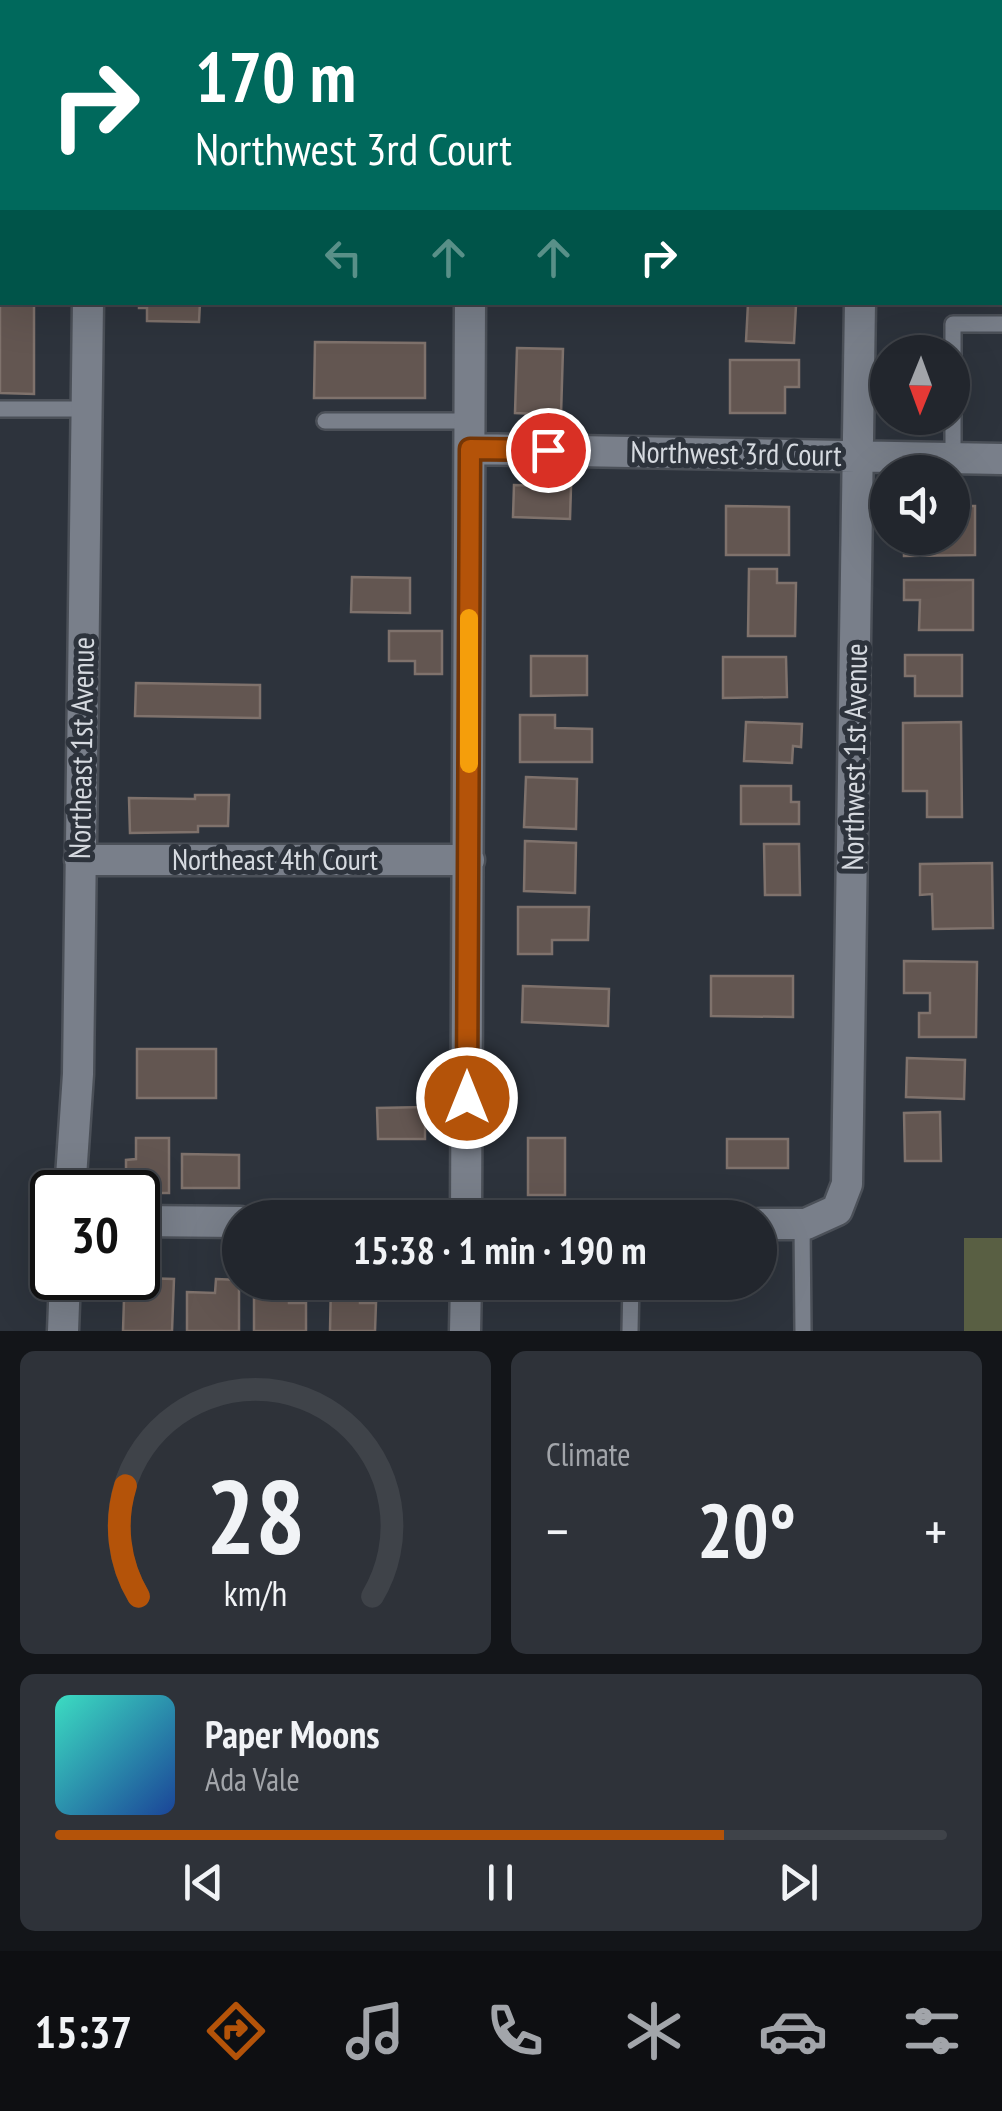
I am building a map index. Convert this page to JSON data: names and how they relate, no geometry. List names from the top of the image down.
{
  "streets": {
    "street": [
      "Northwest 3rd Court",
      "Northeast 1st Avenue",
      "Northwest 1st Avenue",
      "Northeast 4th Court"
    ]
  },
  "crossings": [
    ["Northwest 3rd Court", "Northwest 1st Avenue"],
    ["Northeast 1st Avenue", "Northeast 4th Court"]
  ],
  "north": "bottom",
  "page": {
    "turn": ["170 m", "Northwest 3rd Court"],
    "limit": "30",
    "trip": "15:38 · 1 min · 190 m",
    "tile": "Climate",
    "heat": ["−", "20°", "+"],
    "song": ["Paper Moons", "Ada Vale"],
    "tabs": "15:37",
    "gauge": ["28", "km/h"]
  }
}
